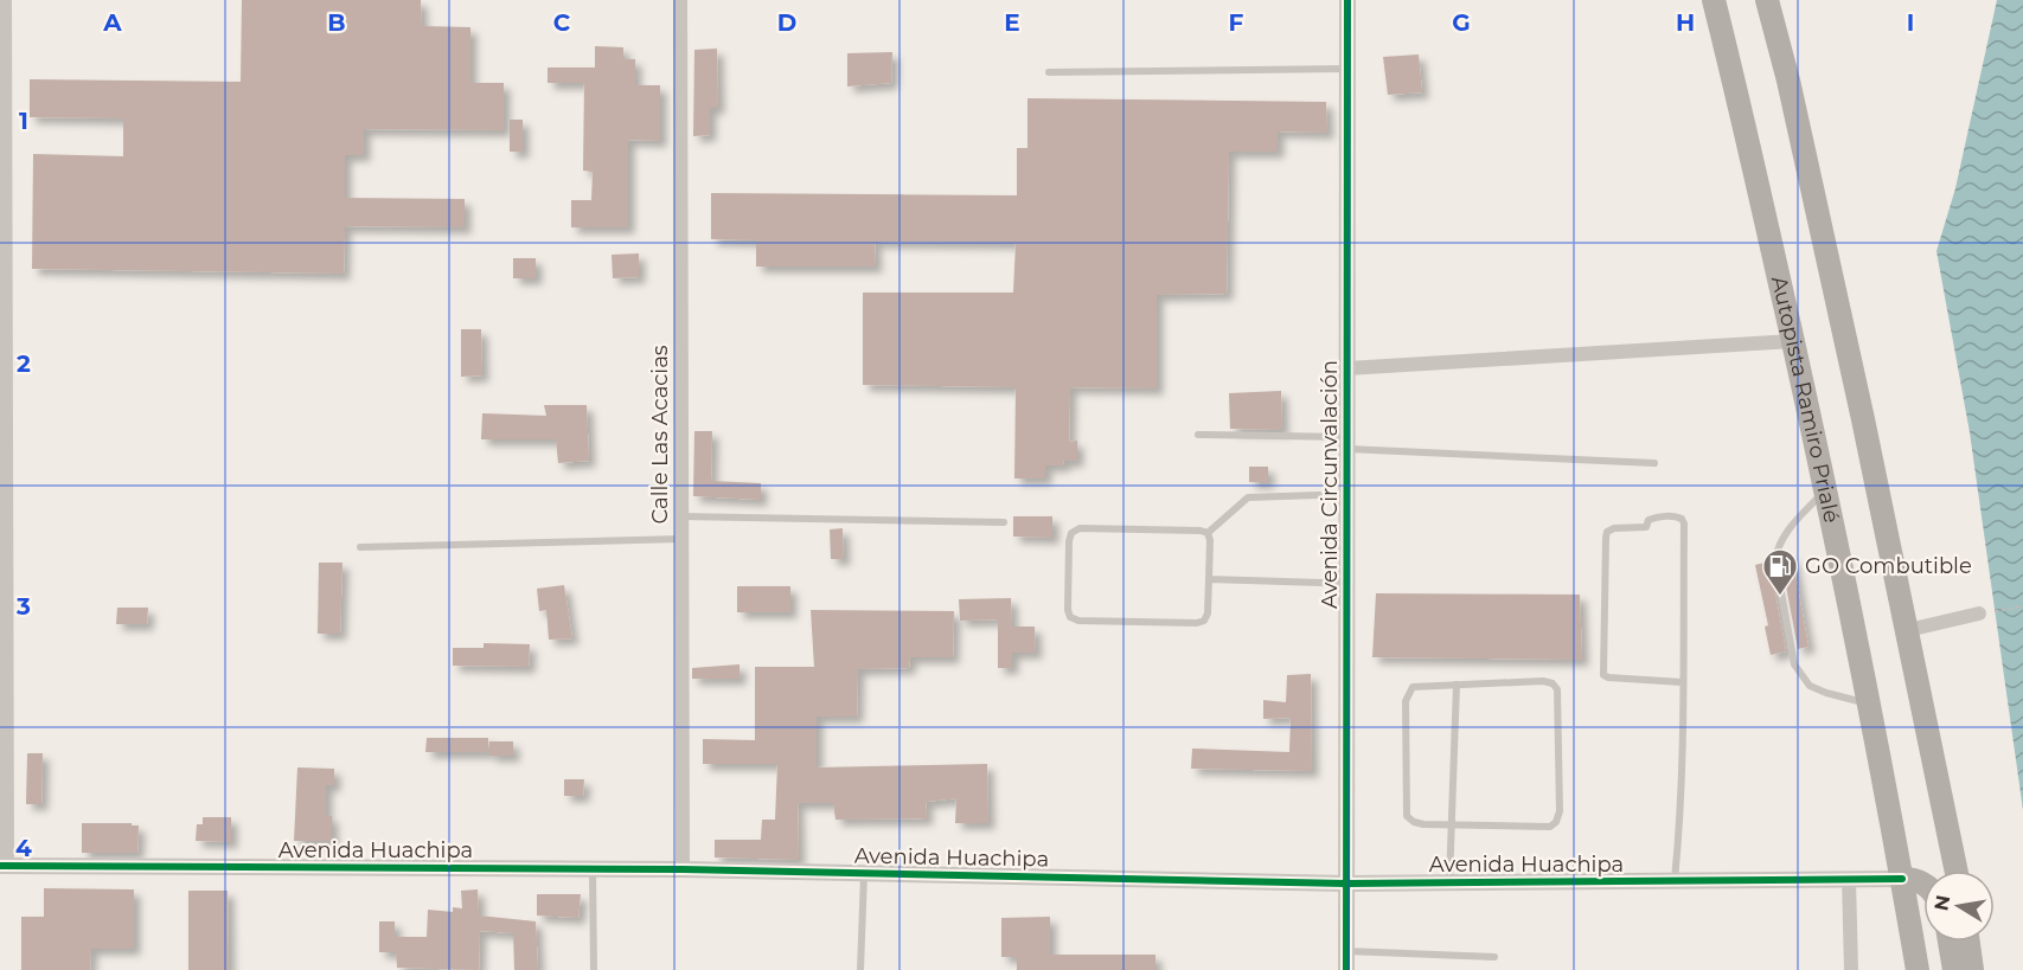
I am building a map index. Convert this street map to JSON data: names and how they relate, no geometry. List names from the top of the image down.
{
  "streets": {
    "highway": ["Autopista Ramiro Prialé"],
    "street": ["Calle Las Acacias", "Avenida Circunvalación", "Avenida Huachipa"]
  },
  "crossings": [
    ["Autopista Ramiro Prialé", "Avenida Huachipa"],
    ["Calle Las Acacias", "Avenida Huachipa"],
    ["Avenida Circunvalación", "Avenida Huachipa"]
  ],
  "places": {
    "fuel station": ["GO Combutible"]
  },
  "north": "left",
  "grid": {
    "columns": [
      "A",
      "B",
      "C",
      "D",
      "E",
      "F",
      "G",
      "H",
      "I"
    ],
    "rows": [
      "1",
      "2",
      "3",
      "4"
    ]
  }
}
